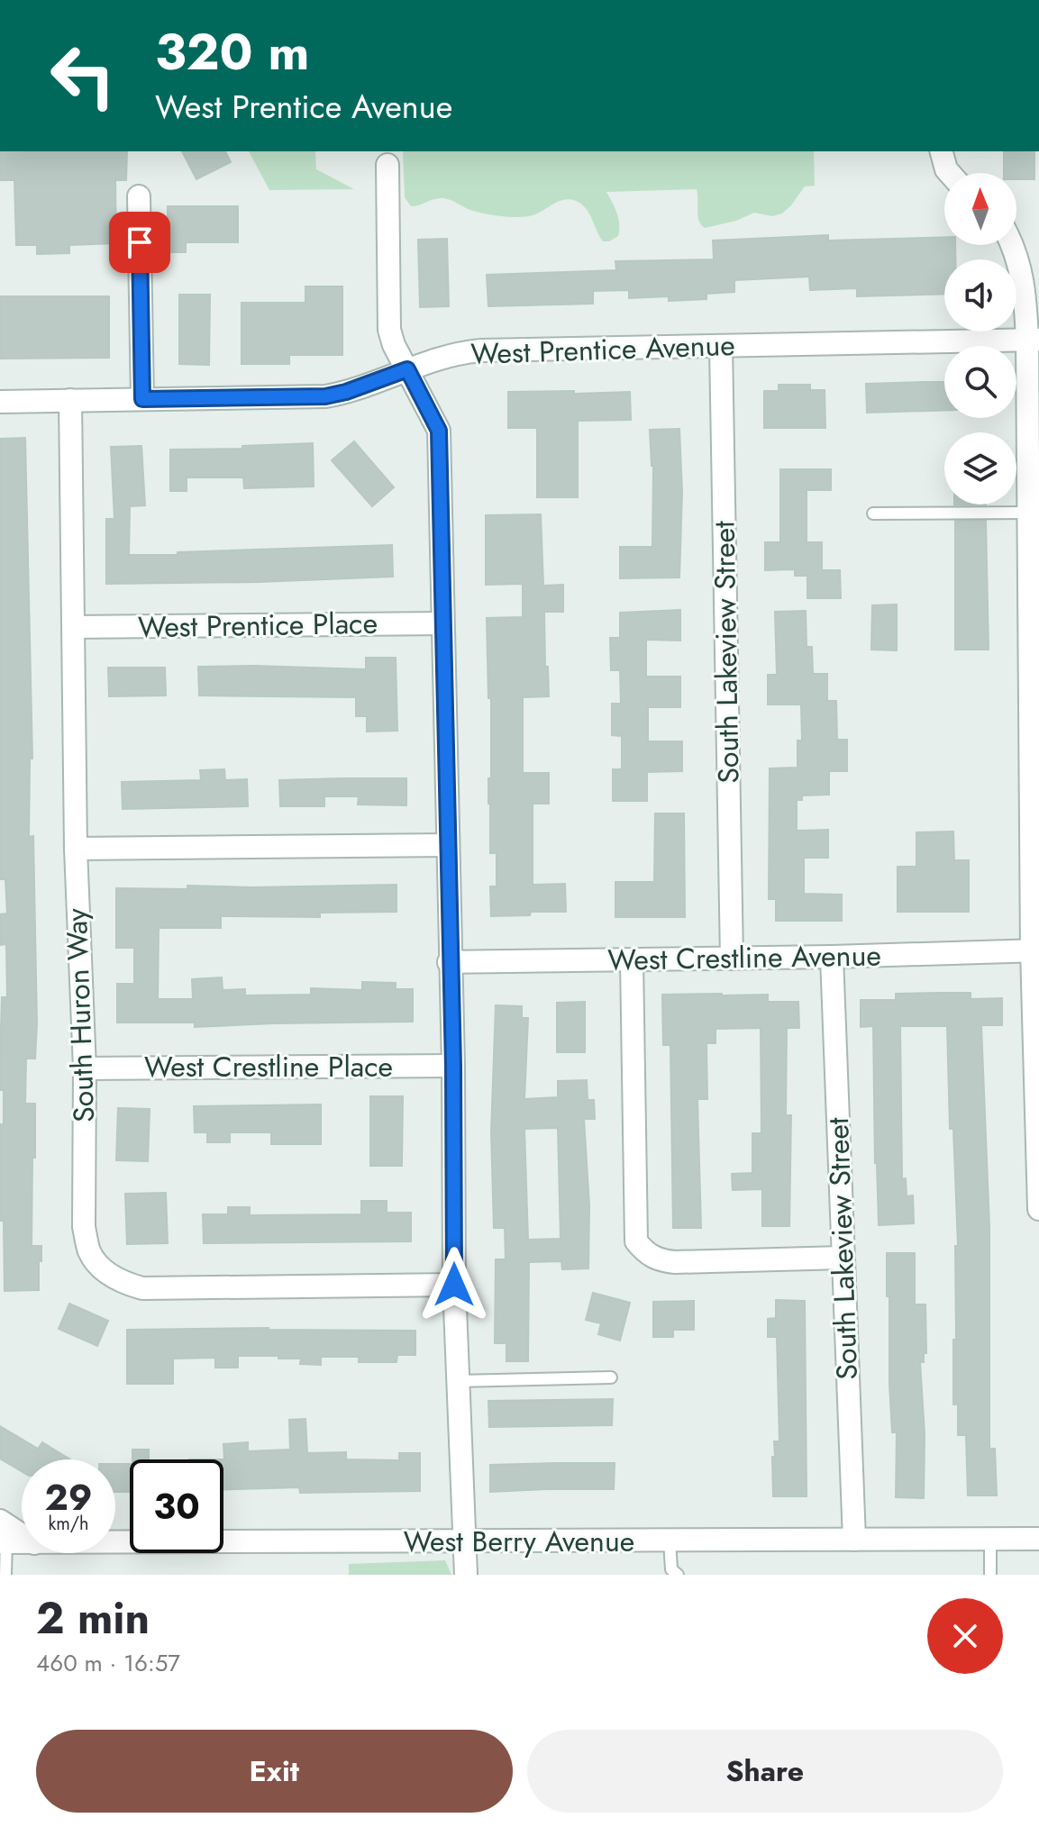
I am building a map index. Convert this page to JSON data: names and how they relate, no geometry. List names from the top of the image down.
{
  "streets": {
    "street": [
      "West Prentice Avenue",
      "West Prentice Place",
      "South Lakeview Street",
      "West Crestline Avenue",
      "South Huron Way",
      "West Crestline Place",
      "West Berry Avenue"
    ]
  },
  "crossings": [
    ["West Prentice Avenue", "South Lakeview Street"],
    ["West Prentice Avenue", "South Huron Way"],
    ["West Prentice Place", "South Huron Way"],
    ["South Lakeview Street", "West Crestline Avenue"],
    ["South Lakeview Street", "West Berry Avenue"],
    ["South Huron Way", "West Crestline Place"]
  ],
  "north": "top",
  "page": {
    "turn": ["320 m", "West Prentice Avenue"],
    "speed": "29 km/h",
    "limit": "30",
    "heading": ["2 min", "460 m · 16:57"],
    "buttons": ["Exit", "Share"]
  }
}
